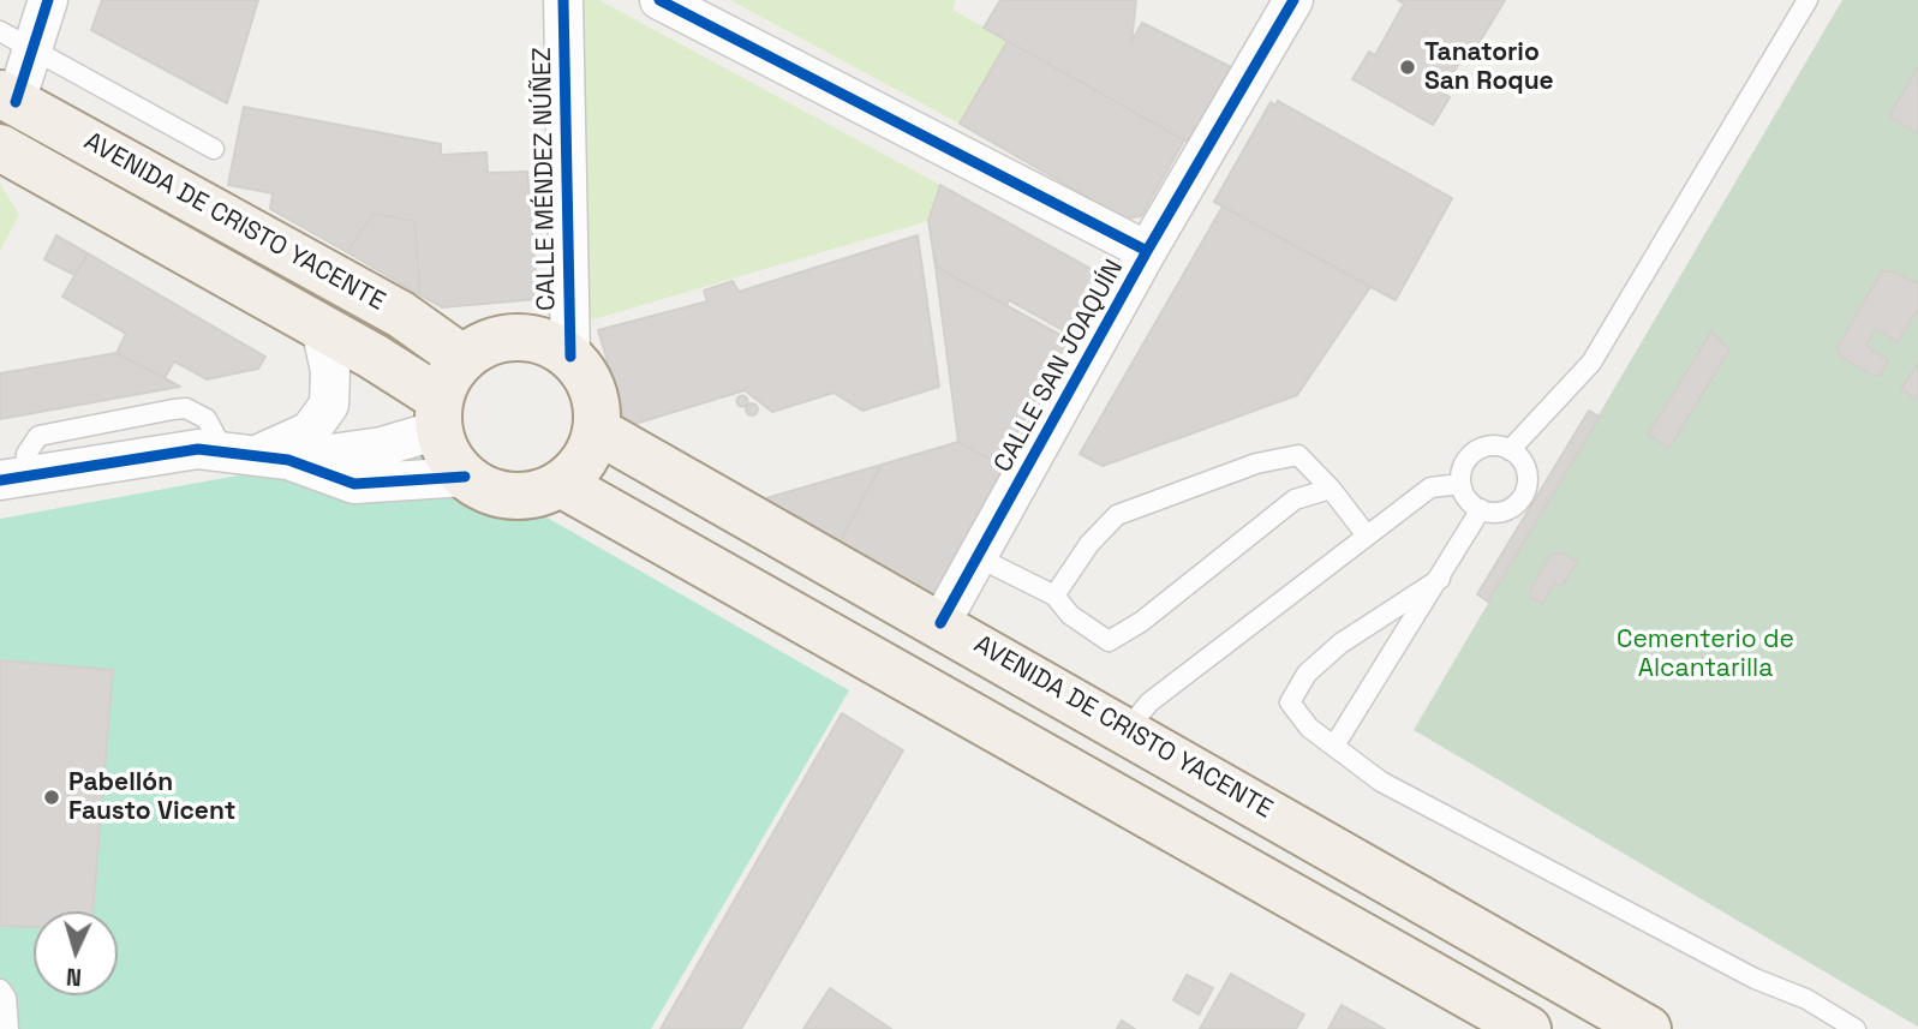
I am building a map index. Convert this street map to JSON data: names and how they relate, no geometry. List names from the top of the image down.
{
  "streets": {
    "main road": ["AVENIDA DE CRISTO YACENTE"],
    "street": ["CALLE MÉNDEZ NÚÑEZ", "CALLE SAN JOAQUÍN"]
  },
  "crossings": [
    ["CALLE MÉNDEZ NÚÑEZ", "AVENIDA DE CRISTO YACENTE"],
    ["AVENIDA DE CRISTO YACENTE", "CALLE SAN JOAQUÍN"]
  ],
  "parks": ["Cementerio de Alcantarilla"],
  "places": ["Tanatorio San Roque", "Pabellón Fausto Vicent"],
  "north": "bottom"
}
